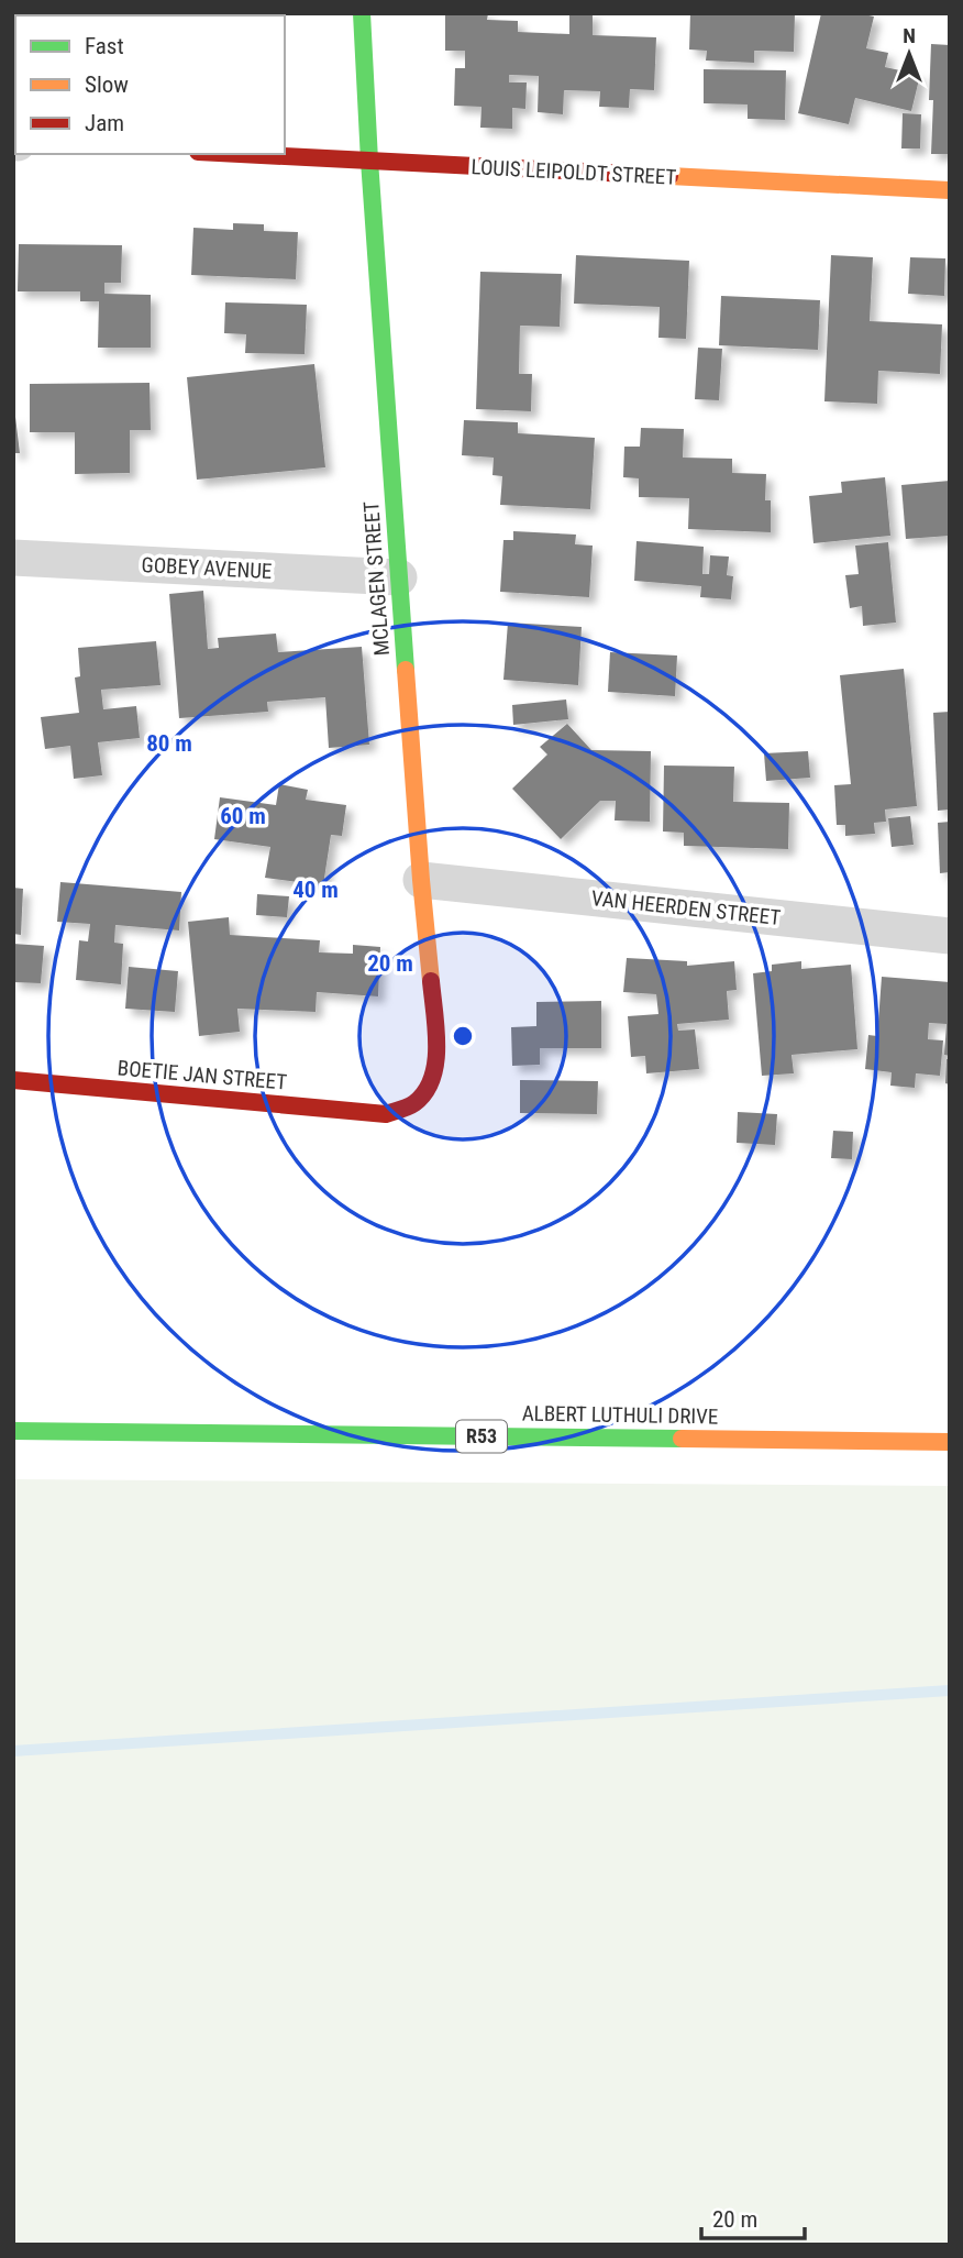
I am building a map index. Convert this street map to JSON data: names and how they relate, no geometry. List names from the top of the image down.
{
  "streets": {
    "street": [
      "LOUIS LEIPOLDT STREET",
      "GOBEY AVENUE",
      "MCLAGEN STREET",
      "VAN HEERDEN STREET",
      "BOETIE JAN STREET",
      "ALBERT LUTHULI DRIVE",
      "R53"
    ]
  },
  "crossings": [
    ["LOUIS LEIPOLDT STREET", "MCLAGEN STREET"],
    ["GOBEY AVENUE", "MCLAGEN STREET"],
    ["MCLAGEN STREET", "VAN HEERDEN STREET"],
    ["MCLAGEN STREET", "BOETIE JAN STREET"]
  ],
  "legend": ["Fast", "Slow", "Jam"],
  "scale_bar": "20 m",
  "north": "top",
  "rings": [
    "80 m",
    "60 m",
    "40 m",
    "20 m"
  ]
}
